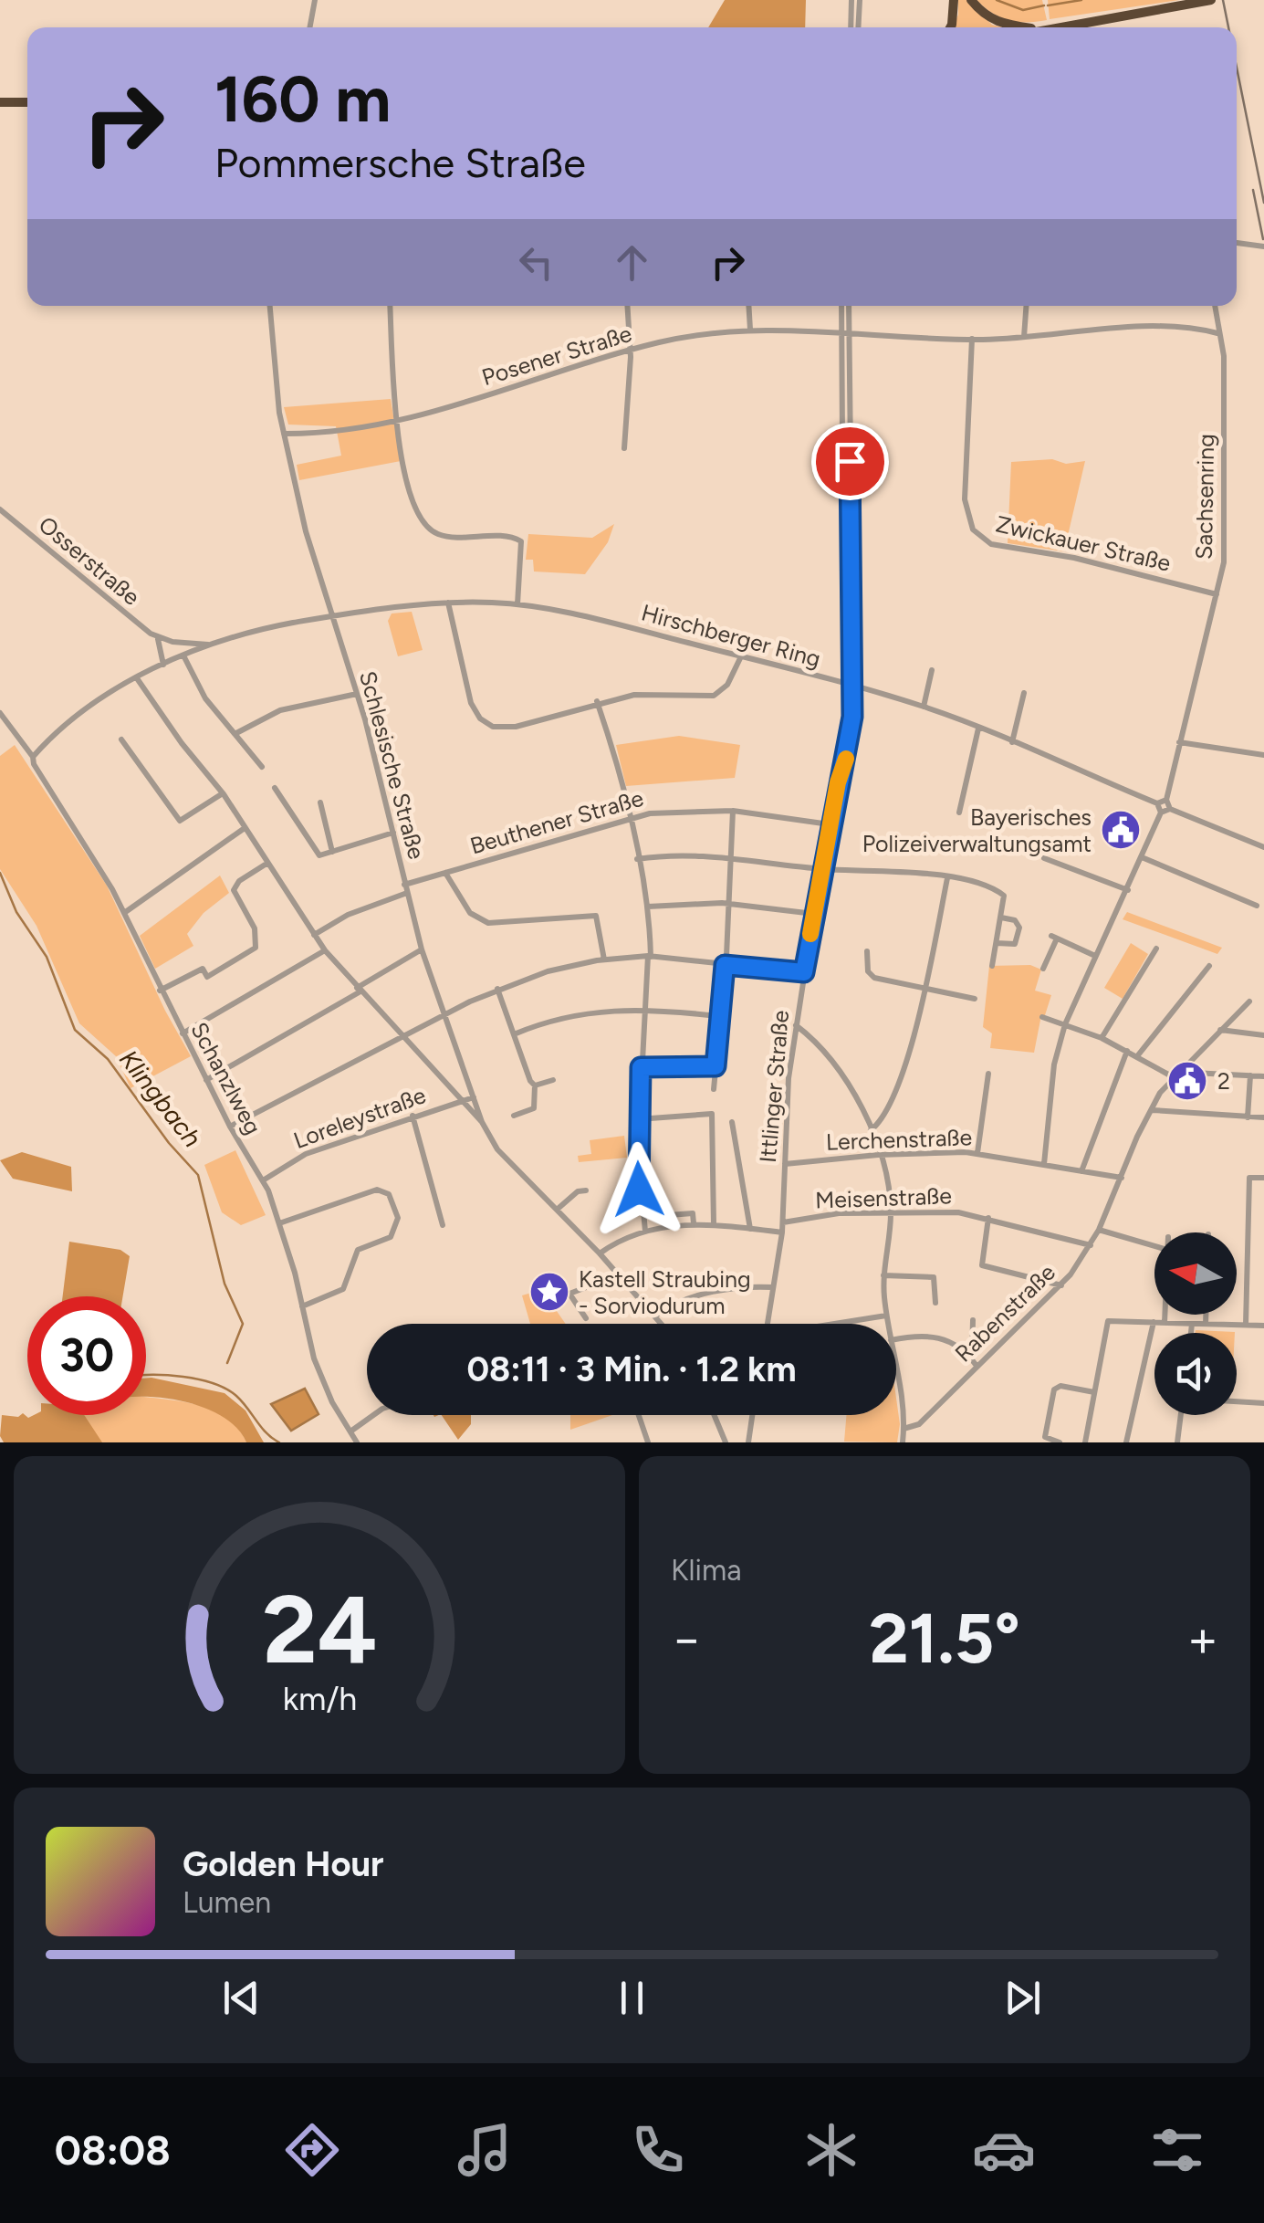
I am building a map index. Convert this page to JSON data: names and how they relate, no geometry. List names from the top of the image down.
{
  "streets": {
    "street": [
      "Posener Straße",
      "Sachsenring",
      "Zwickauer Straße",
      "Osserstraße",
      "Hirschberger Ring",
      "Schlesische Straße",
      "Beuthener Straße",
      "Schanzlweg",
      "Ittlinger Straße",
      "Loreleystraße",
      "Lerchenstraße",
      "Meisenstraße",
      "Rabenstraße"
    ]
  },
  "crossings": [
    ["Posener Straße", "Sachsenring"],
    ["Posener Straße", "Zwickauer Straße"],
    ["Posener Straße", "Schlesische Straße"],
    ["Posener Straße", "Ittlinger Straße"],
    ["Sachsenring", "Zwickauer Straße"],
    ["Hirschberger Ring", "Schlesische Straße"],
    ["Hirschberger Ring", "Schanzlweg"],
    ["Hirschberger Ring", "Ittlinger Straße"],
    ["Schlesische Straße", "Beuthener Straße"],
    ["Schlesische Straße", "Loreleystraße"],
    ["Beuthener Straße", "Ittlinger Straße"],
    ["Schanzlweg", "Loreleystraße"],
    ["Ittlinger Straße", "Lerchenstraße"],
    ["Ittlinger Straße", "Meisenstraße"],
    ["Lerchenstraße", "Rabenstraße"],
    ["Meisenstraße", "Rabenstraße"]
  ],
  "water": ["Klingbach"],
  "places": {
    "public building": ["Bayerisches Polizeiverwaltungsamt", "2"],
    "place": ["Kastell Straubing - Sorviodurum"]
  },
  "north": "left",
  "page": {
    "turn": ["160 m", "Pommersche Straße"],
    "limit": "30",
    "trip": "08:11 · 3 Min. · 1.2 km",
    "tile": "Klima",
    "heat": ["−", "21.5°", "+"],
    "song": ["Golden Hour", "Lumen"],
    "tabs": "08:08",
    "gauge": ["24", "km/h"]
  }
}
